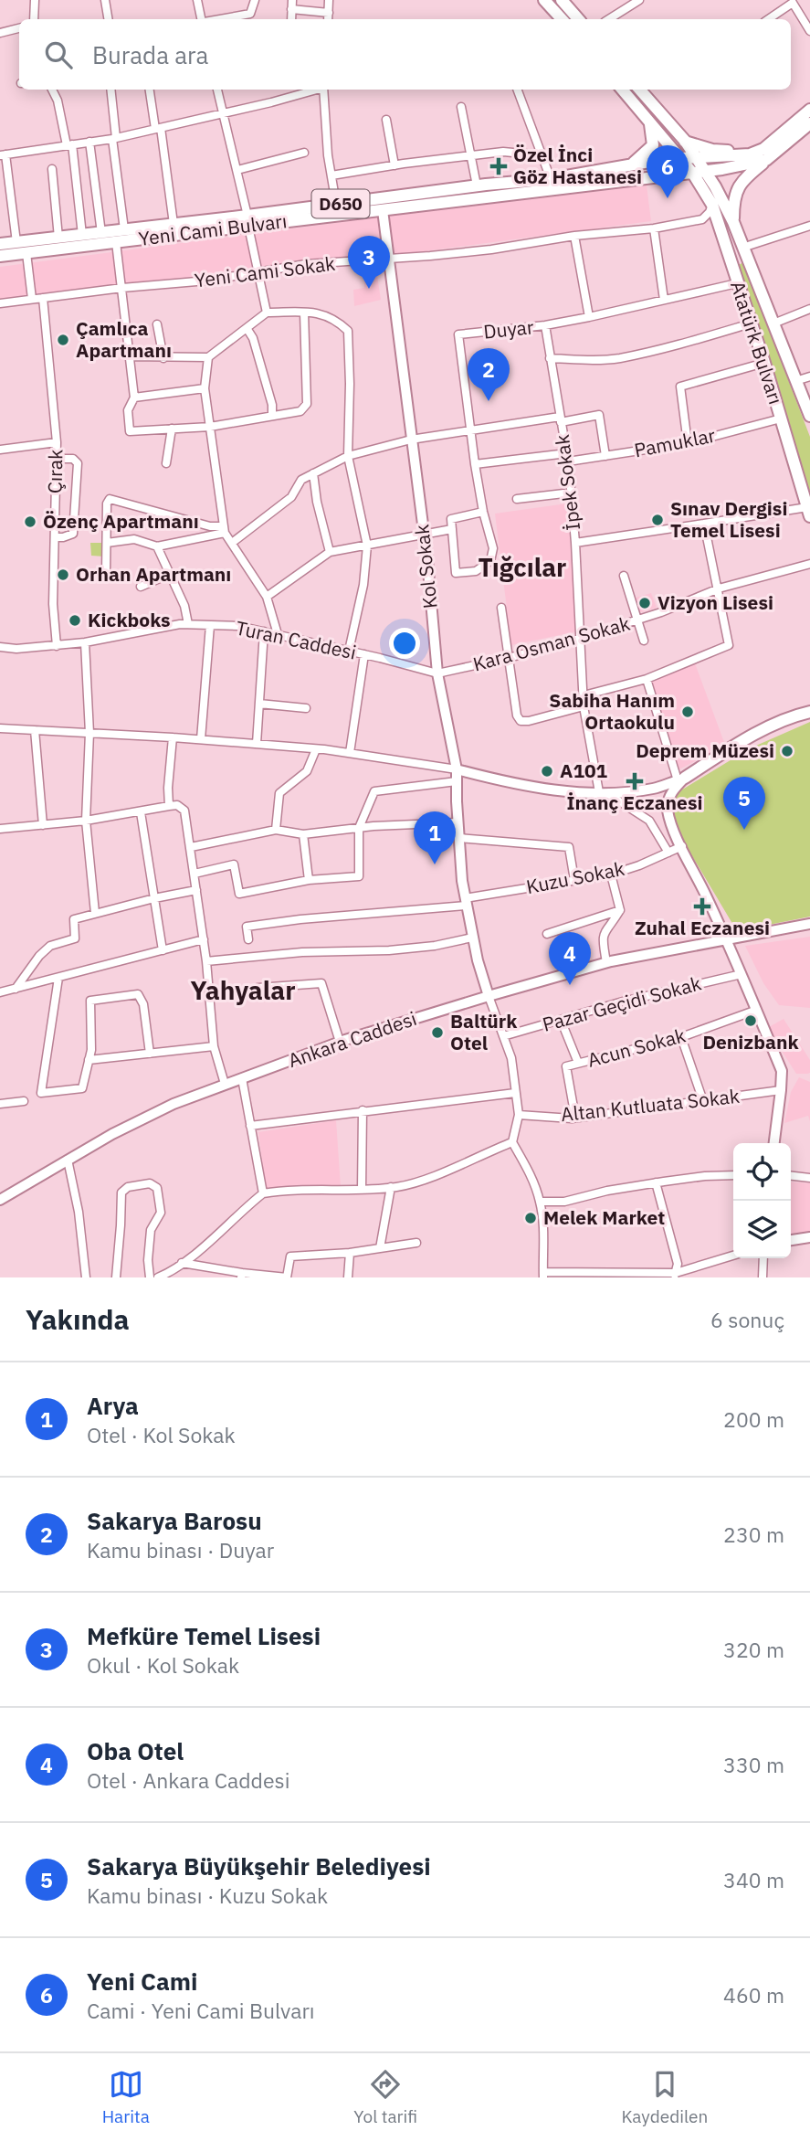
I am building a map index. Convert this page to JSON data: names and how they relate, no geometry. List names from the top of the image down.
{
  "streets": {
    "main road": ["D650", "Yeni Cami Bulvarı", "Atatürk Bulvarı"],
    "street": [
      "Yeni Cami Sokak",
      "Duyar",
      "Pamuklar",
      "Çırak",
      "İpek Sokak",
      "Kol Sokak",
      "Turan Caddesi",
      "Kara Osman Sokak",
      "Kuzu Sokak",
      "Pazar Geçidi Sokak",
      "Ankara Caddesi",
      "Acun Sokak",
      "Altan Kutluata Sokak"
    ]
  },
  "crossings": [
    ["Yeni Cami Bulvarı", "Atatürk Bulvarı"],
    ["Yeni Cami Bulvarı", "Kol Sokak"],
    ["Yeni Cami Sokak", "Atatürk Bulvarı"],
    ["Yeni Cami Sokak", "Çırak"],
    ["Yeni Cami Sokak", "Kol Sokak"],
    ["Duyar", "Atatürk Bulvarı"],
    ["Duyar", "Pamuklar"],
    ["Duyar", "İpek Sokak"],
    ["Atatürk Bulvarı", "Pamuklar"],
    ["Pamuklar", "İpek Sokak"],
    ["Çırak", "Turan Caddesi"],
    ["İpek Sokak", "Kara Osman Sokak"],
    ["Kol Sokak", "Turan Caddesi"],
    ["Kol Sokak", "Kara Osman Sokak"],
    ["Kol Sokak", "Kuzu Sokak"],
    ["Kol Sokak", "Ankara Caddesi"],
    ["Turan Caddesi", "Kara Osman Sokak"],
    ["Acun Sokak", "Altan Kutluata Sokak"]
  ],
  "districts": ["Tığcılar", "Yahyalar"],
  "places": {
    "health": ["Özel İnci Göz Hastanesi", "İnanç Eczanesi", "Zuhal Eczanesi"],
    "other": [
      "Çamlıca Apartmanı",
      "Sınav Dergisi Temel Lisesi",
      "Özenç Apartmanı",
      "Orhan Apartmanı",
      "Vizyon Lisesi",
      "Kickboks",
      "Sabiha Hanım Ortaokulu",
      "Deprem Müzesi",
      "A101",
      "Denizbank",
      "Baltürk Otel",
      "Melek Market"
    ]
  },
  "page": {
    "search": "Burada ara",
    "pins": [
      "6",
      "3",
      "2",
      "5",
      "1",
      "4"
    ],
    "heading": ["Yakında", "6 sonuç"],
    "list": [
      {
        "mark": "1",
        "name": "Arya",
        "note": "Otel · Kol Sokak",
        "value": "200 m"
      },
      {
        "mark": "2",
        "name": "Sakarya Barosu",
        "note": "Kamu binası · Duyar",
        "value": "230 m"
      },
      {
        "mark": "3",
        "name": "Mefküre Temel Lisesi",
        "note": "Okul · Kol Sokak",
        "value": "320 m"
      },
      {
        "mark": "4",
        "name": "Oba Otel",
        "note": "Otel · Ankara Caddesi",
        "value": "330 m"
      },
      {
        "mark": "5",
        "name": "Sakarya Büyükşehir Belediyesi",
        "note": "Kamu binası · Kuzu Sokak",
        "value": "340 m"
      },
      {
        "mark": "6",
        "name": "Yeni Cami",
        "note": "Cami · Yeni Cami Bulvarı",
        "value": "460 m"
      }
    ],
    "nav": ["Harita", "Yol tarifi", "Kaydedilen"]
  }
}
